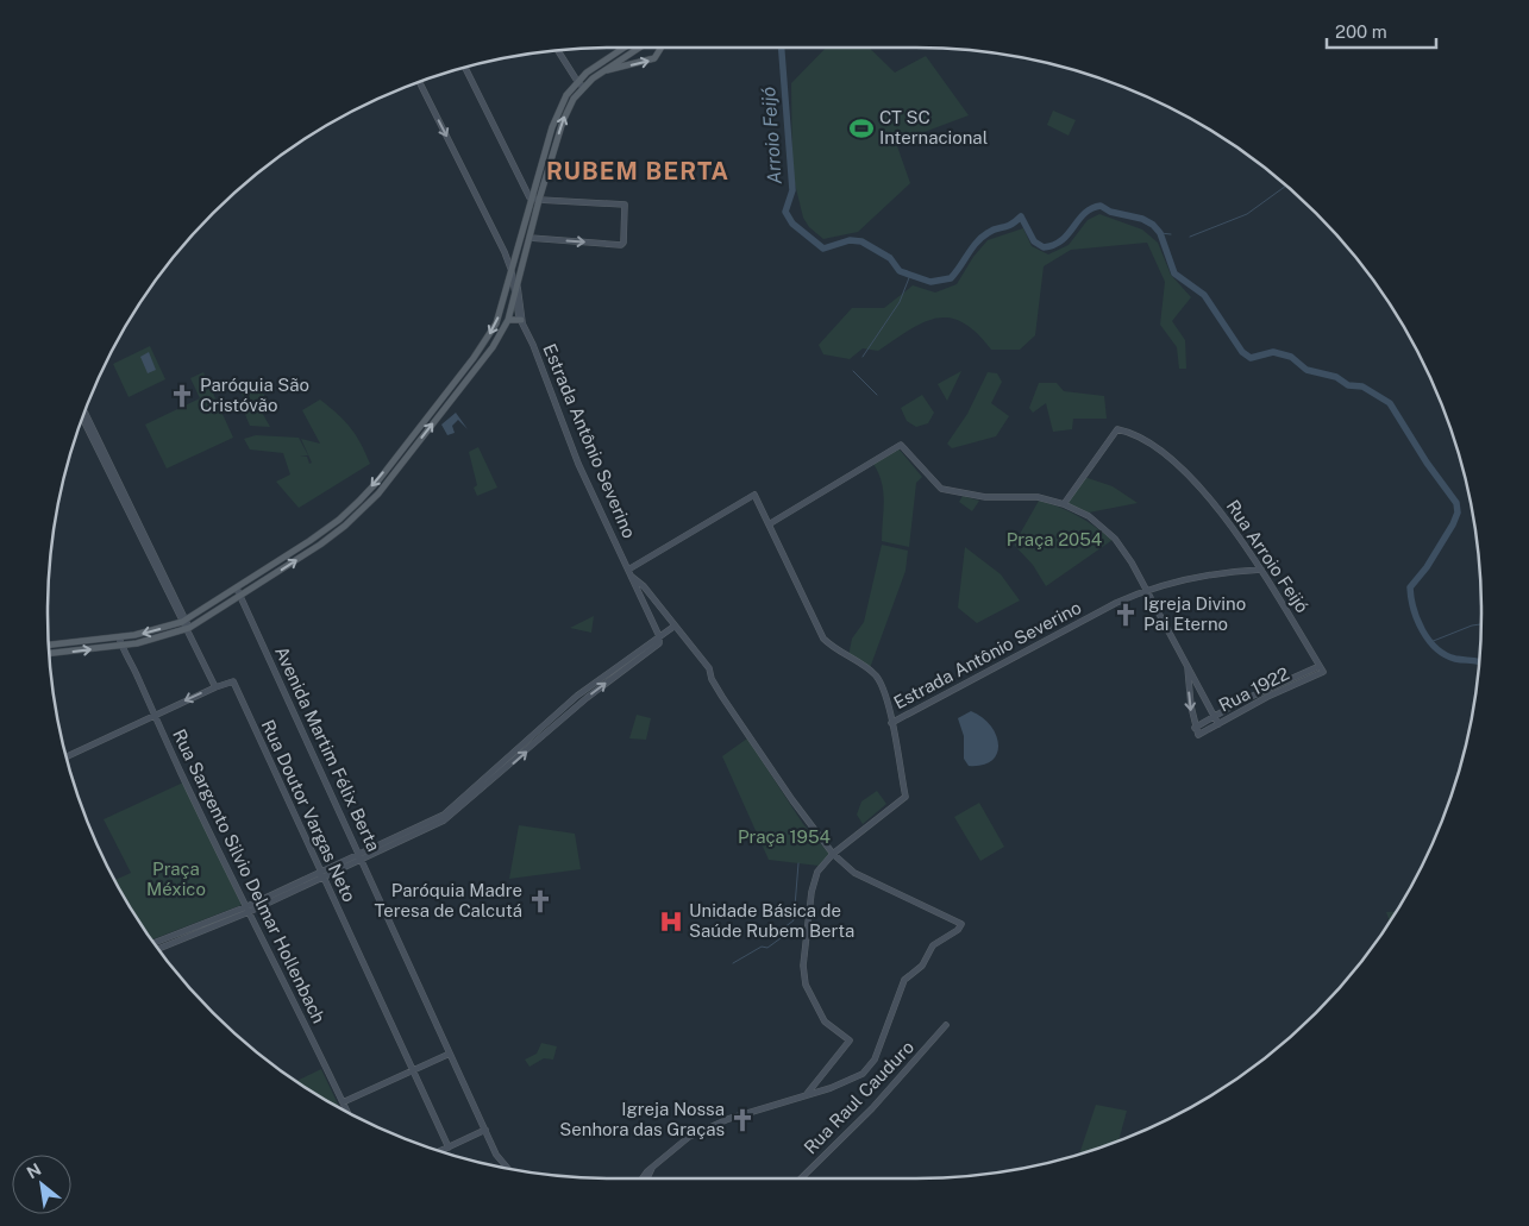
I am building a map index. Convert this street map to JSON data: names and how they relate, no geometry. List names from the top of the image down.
{
  "streets": {
    "street": [
      "Estrada Antônio Severino",
      "Rua Arroio Feijó",
      "Rua 1922",
      "Avenida Martim Félix Berta",
      "Rua Doutor Vargas Neto",
      "Rua Sargento Silvio Delmar Hollenbach",
      "Rua Raul Cauduro"
    ]
  },
  "crossings": [
    ["Estrada Antônio Severino", "Rua Arroio Feijó"],
    ["Rua Arroio Feijó", "Rua 1922"]
  ],
  "districts": ["RUBEM BERTA"],
  "water": ["Arroio Feijó"],
  "parks": ["Praça 2054", "Praça 1954", "Praça México"],
  "places": {
    "sports": ["CT SC Internacional"],
    "church": [
      "Paróquia São Cristóvão",
      "Igreja Divino Pai Eterno",
      "Paróquia Madre Teresa de Calcutá",
      "Igreja Nossa Senhora das Graças"
    ],
    "hospital": ["Unidade Básica de Saúde Rubem Berta"]
  },
  "scale_bar": "200 m",
  "north": "top left"
}
